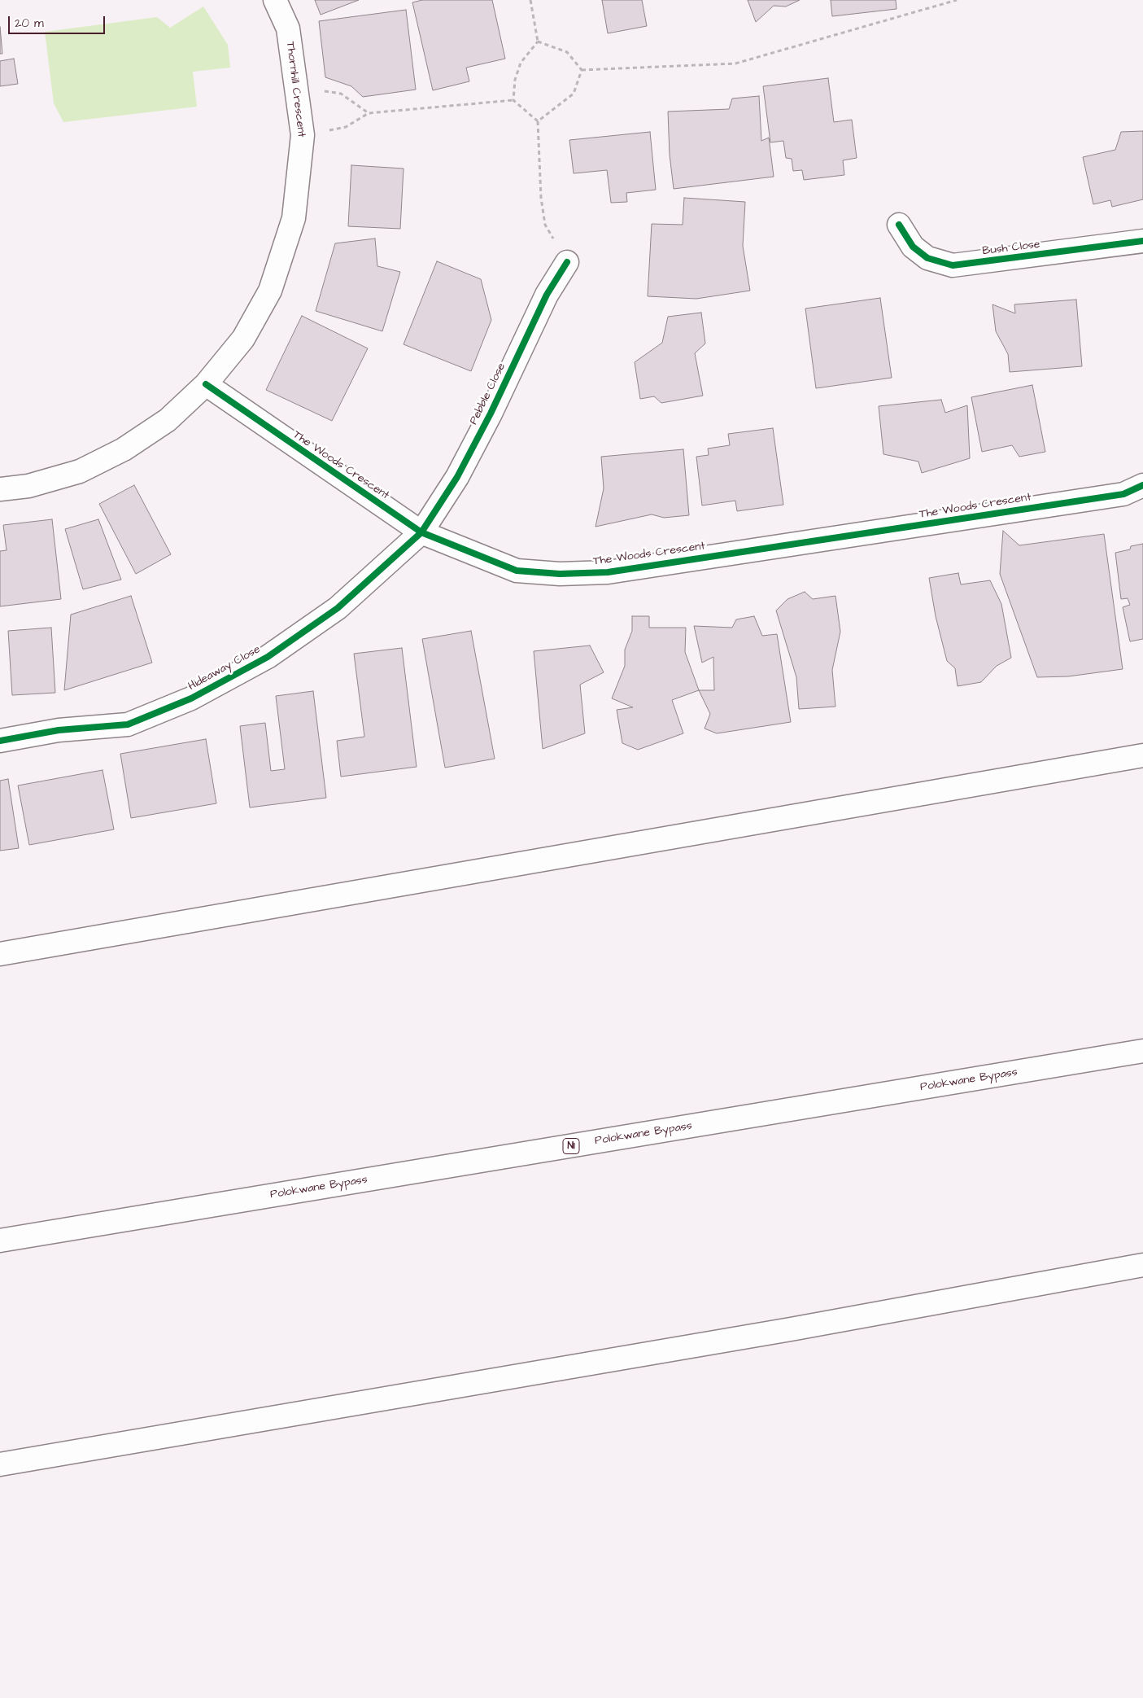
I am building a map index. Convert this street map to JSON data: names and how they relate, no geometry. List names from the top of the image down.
{
  "streets": {
    "main road": [
      "Thornhill Crescent",
      "Bush Close",
      "Pebble Close",
      "The Woods Crescent",
      "Hideaway Close",
      "Polokwane Bypass",
      "N1"
    ]
  },
  "crossings": [
    ["Thornhill Crescent", "The Woods Crescent"],
    ["Pebble Close", "The Woods Crescent"],
    ["Pebble Close", "Hideaway Close"],
    ["The Woods Crescent", "Hideaway Close"]
  ],
  "scale_bar": "20 m"
}
